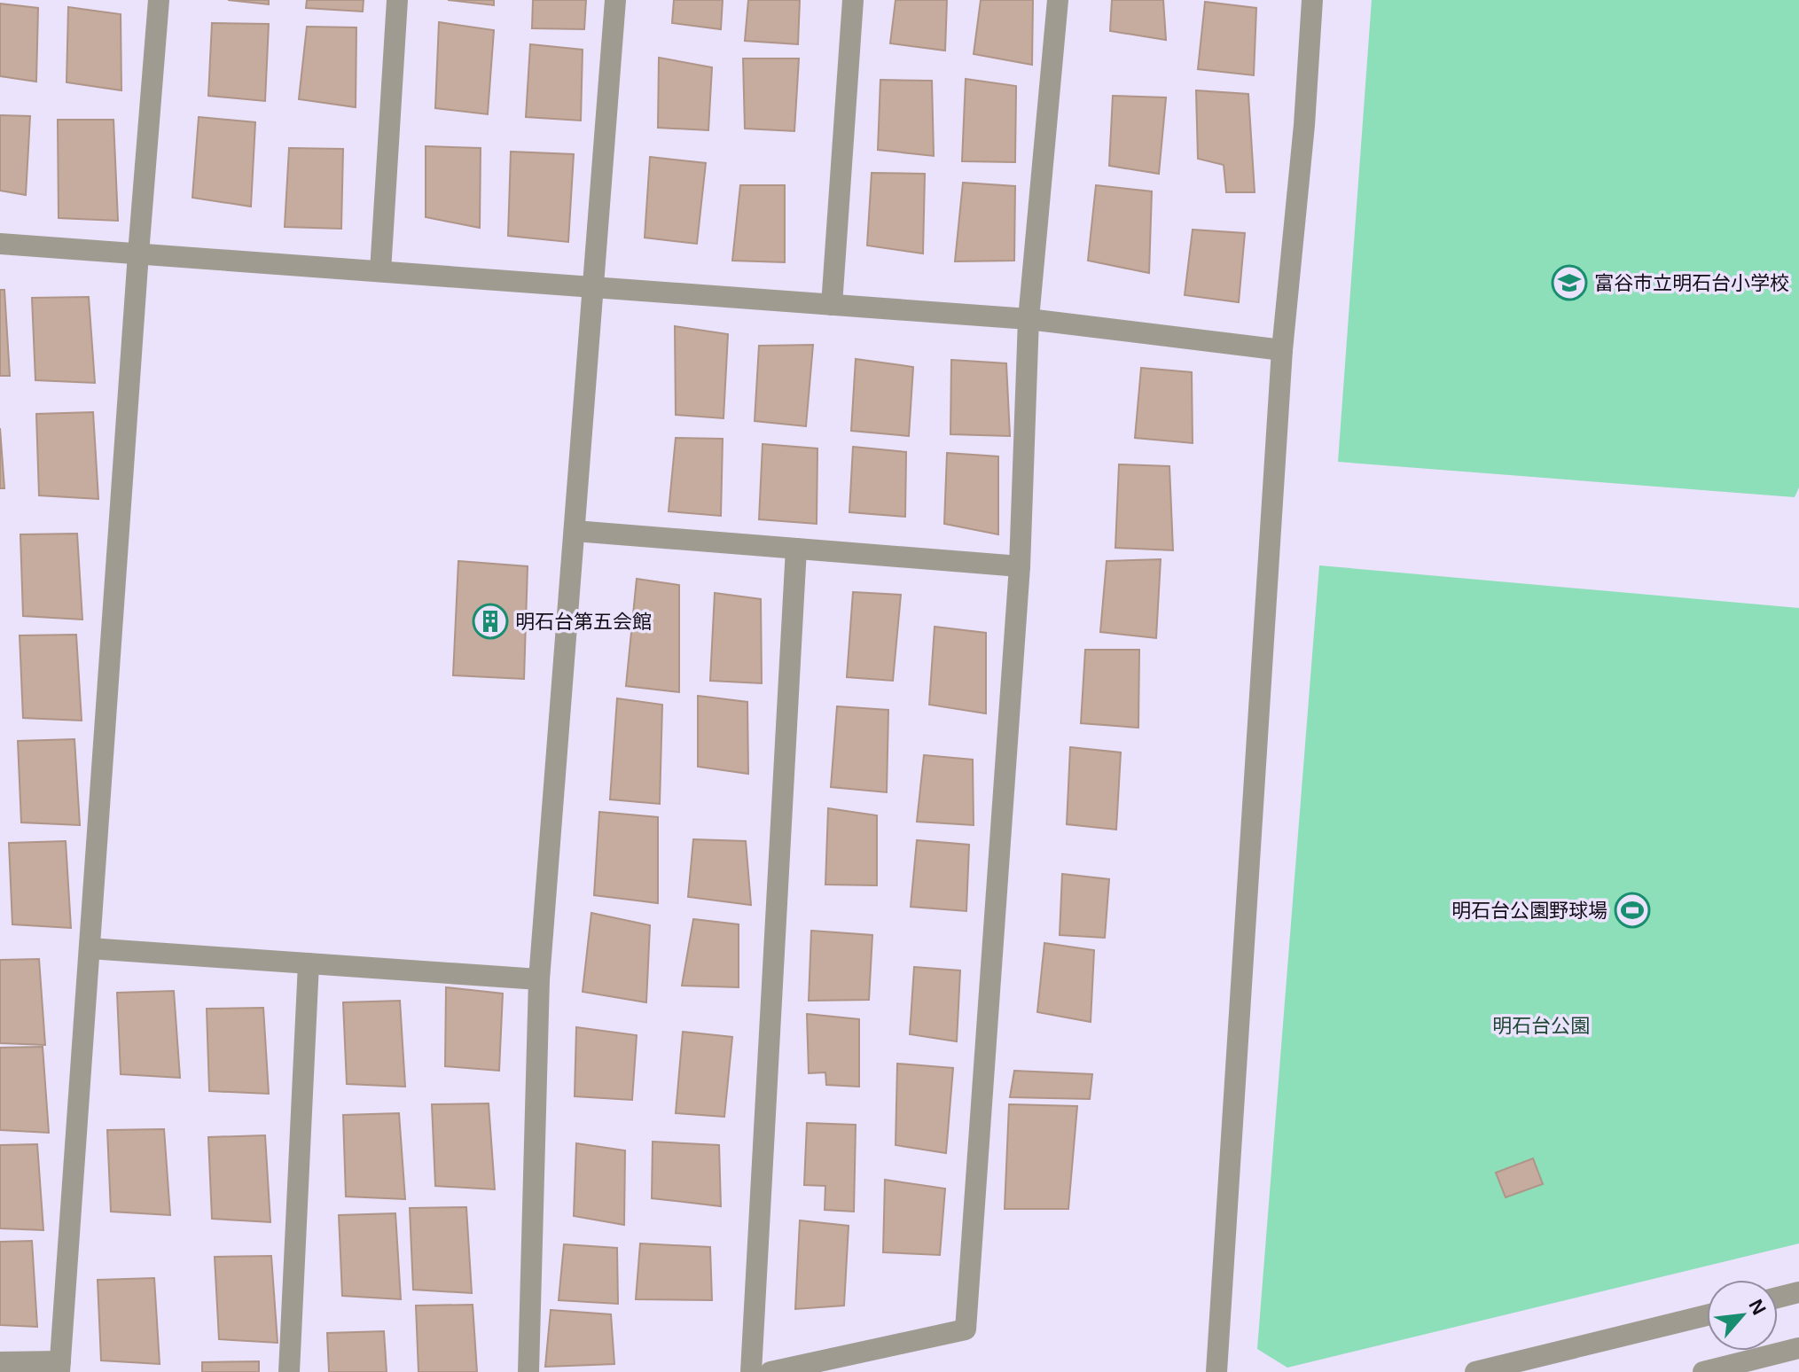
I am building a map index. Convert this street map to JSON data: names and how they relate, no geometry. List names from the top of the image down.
{
  "parks": ["明石台公園"],
  "places": {
    "school or university": ["富谷市立明石台小学校"],
    "building": ["明石台第五会館"],
    "sports": ["明石台公園野球場"]
  },
  "north": "top right"
}
